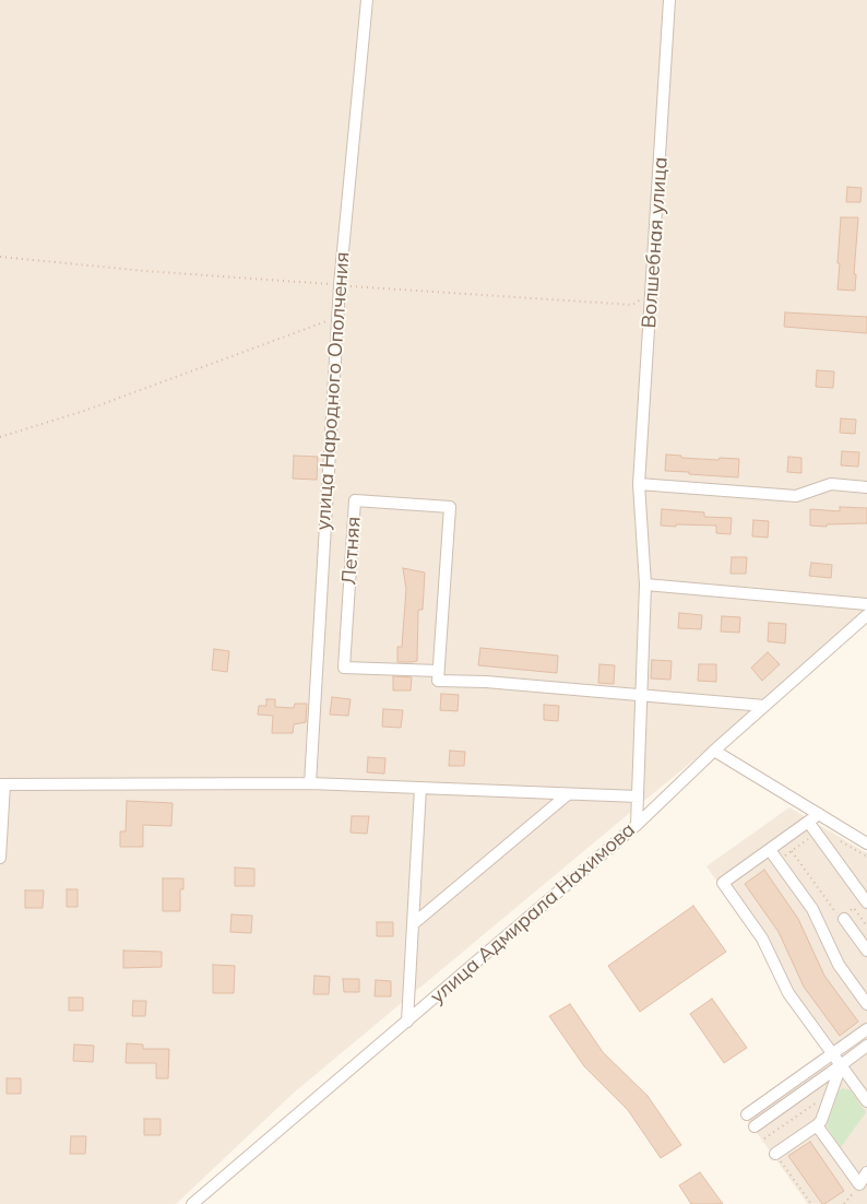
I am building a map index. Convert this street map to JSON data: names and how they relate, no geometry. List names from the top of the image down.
{
  "streets": {
    "street": [
      "Волшебная улица",
      "улица Народного Ополчения",
      "Летняя",
      "улица Адмирала Нахимова"
    ]
  },
  "crossings": [
    ["Волшебная улица", "Летняя"],
    ["Волшебная улица", "улица Адмирала Нахимова"],
    ["Летняя", "улица Адмирала Нахимова"]
  ]
}
